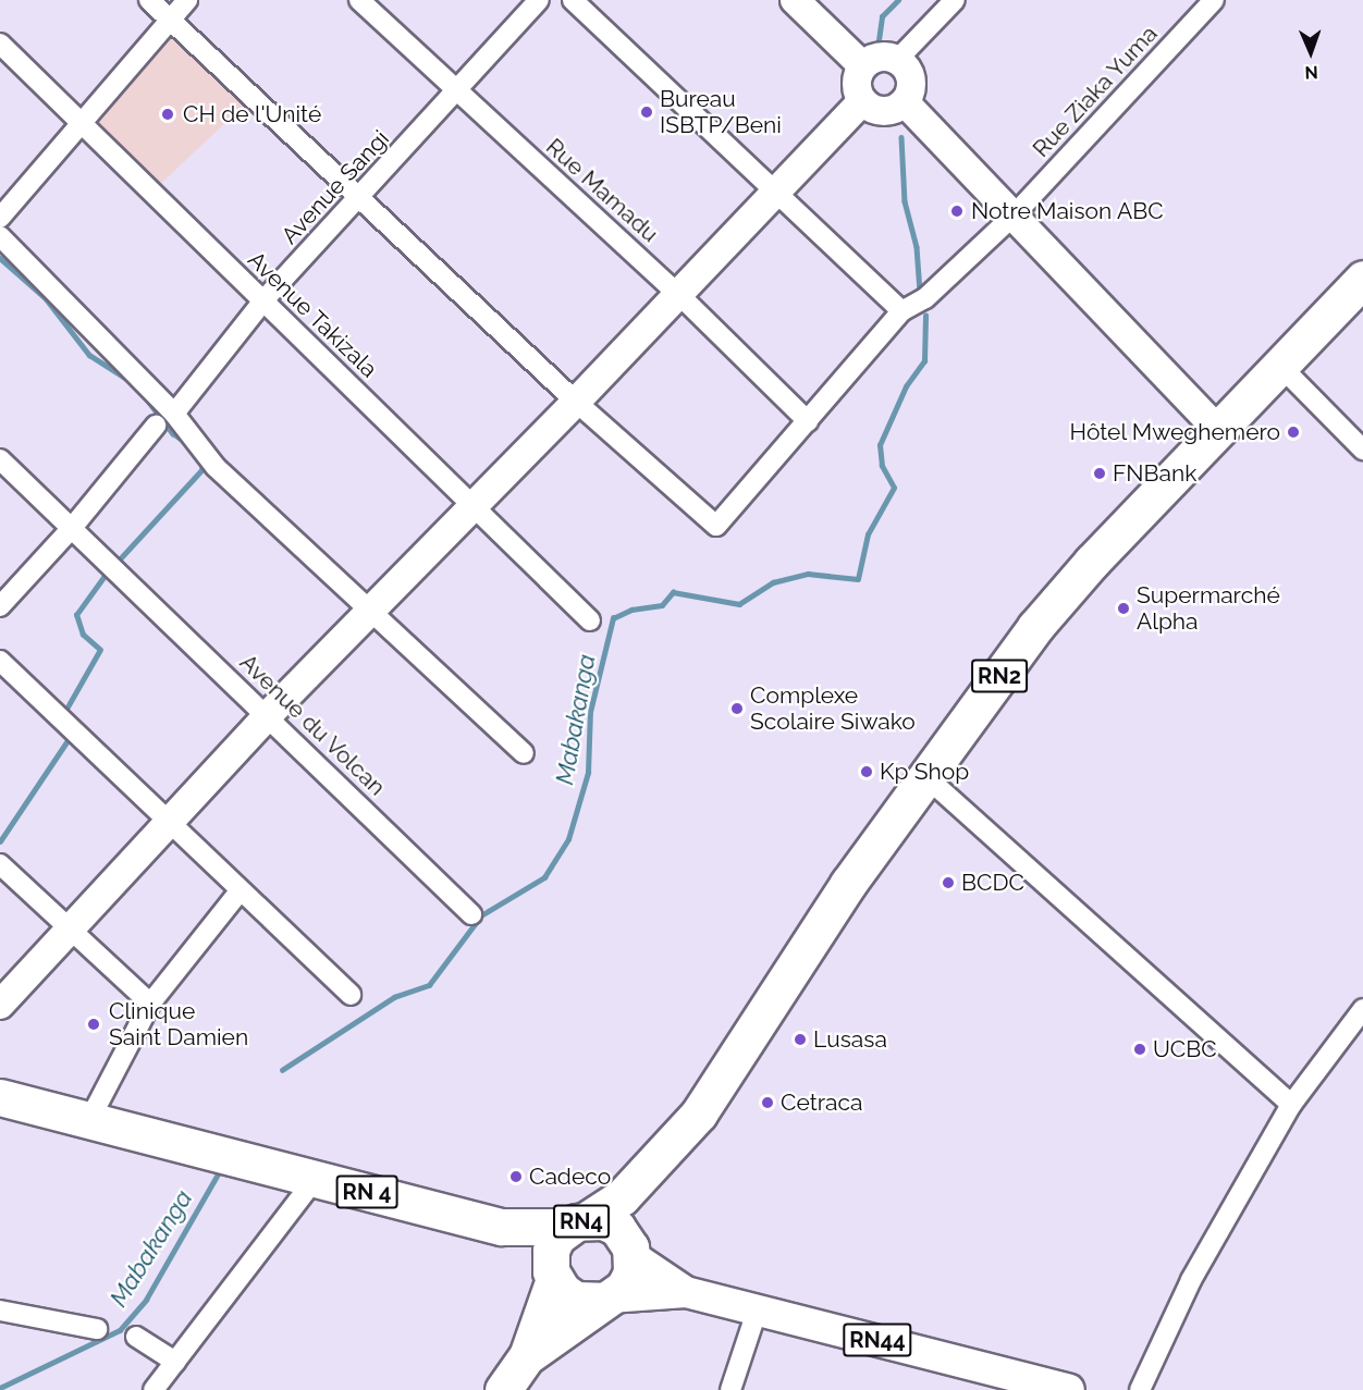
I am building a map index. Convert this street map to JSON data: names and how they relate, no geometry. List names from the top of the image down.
{
  "streets": {
    "highway": ["RN2", "RN 4", "RN4"],
    "main road": ["RN44"],
    "street": [
      "Rue Ziaka Yuma",
      "Avenue Sangi",
      "Rue Mamadu",
      "Avenue Takizala",
      "Avenue du Volcan"
    ]
  },
  "crossings": [
    ["Rue Ziaka Yuma", "Rue Mamadu"],
    ["Avenue Sangi", "Rue Mamadu"],
    ["Avenue Sangi", "Avenue Takizala"],
    ["RN2", "RN 4"],
    ["RN2", "RN4"],
    ["RN2", "RN44"],
    ["RN 4", "RN4"],
    ["RN 4", "RN44"],
    ["RN4", "RN44"]
  ],
  "water": ["Mabakanga"],
  "places": [
    "Bureau ISBTP/Beni",
    "CH de l'Unité",
    "Notre Maison ABC",
    "Hôtel Mweghemero",
    "FNBank",
    "Supermarché Alpha",
    "Complexe Scolaire Siwako",
    "Kp Shop",
    "BCDC",
    "Clinique Saint Damien",
    "Lusasa",
    "UCBC",
    "Cetraca",
    "Cadeco"
  ],
  "north": "bottom"
}
